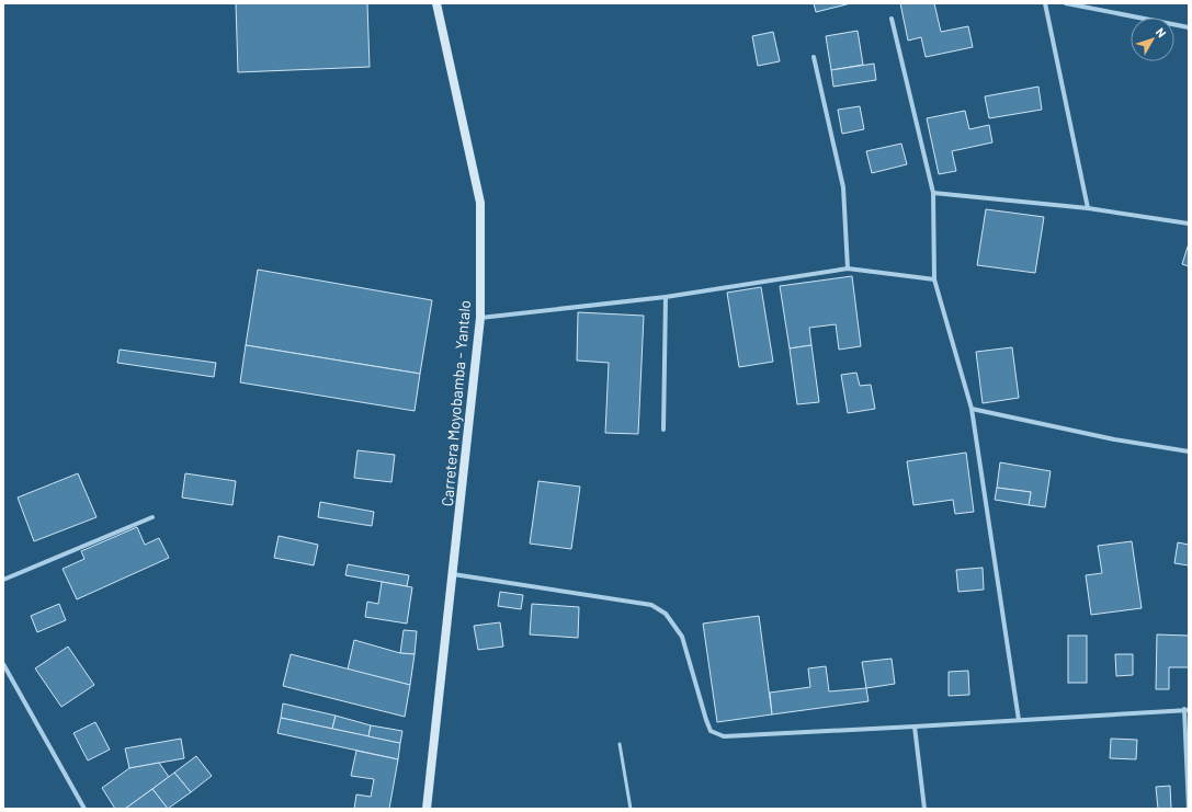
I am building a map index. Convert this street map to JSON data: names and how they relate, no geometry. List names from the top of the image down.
{
  "streets": {
    "main road": ["Carretera Moyobamba - Yantalo"]
  },
  "north": "top right"
}
